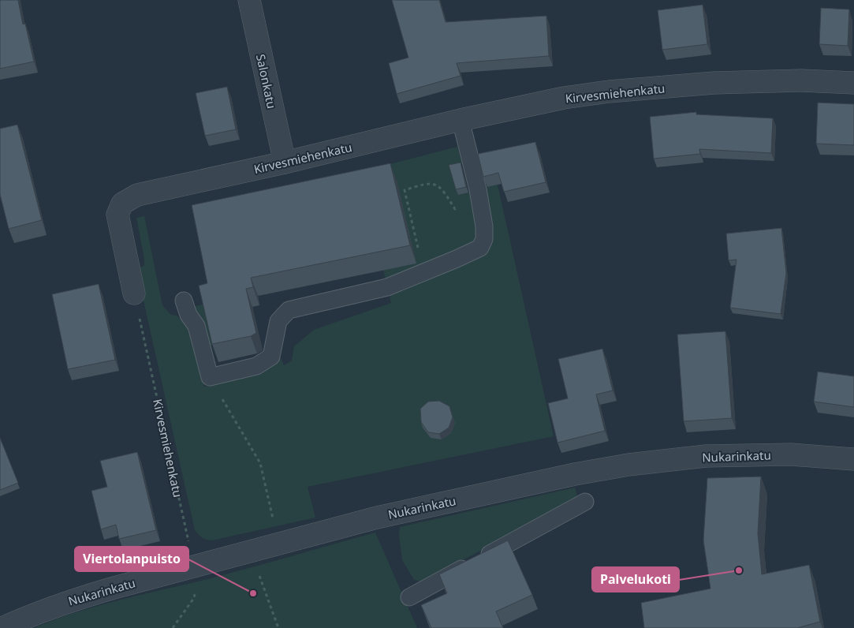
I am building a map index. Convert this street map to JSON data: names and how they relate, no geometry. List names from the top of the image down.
{
  "streets": {
    "street": ["Salonkatu", "Kirvesmiehenkatu", "Nukarinkatu"]
  },
  "crossings": [
    ["Salonkatu", "Kirvesmiehenkatu"],
    ["Kirvesmiehenkatu", "Nukarinkatu"]
  ],
  "places": ["Palvelukoti", "Viertolanpuisto"]
}
